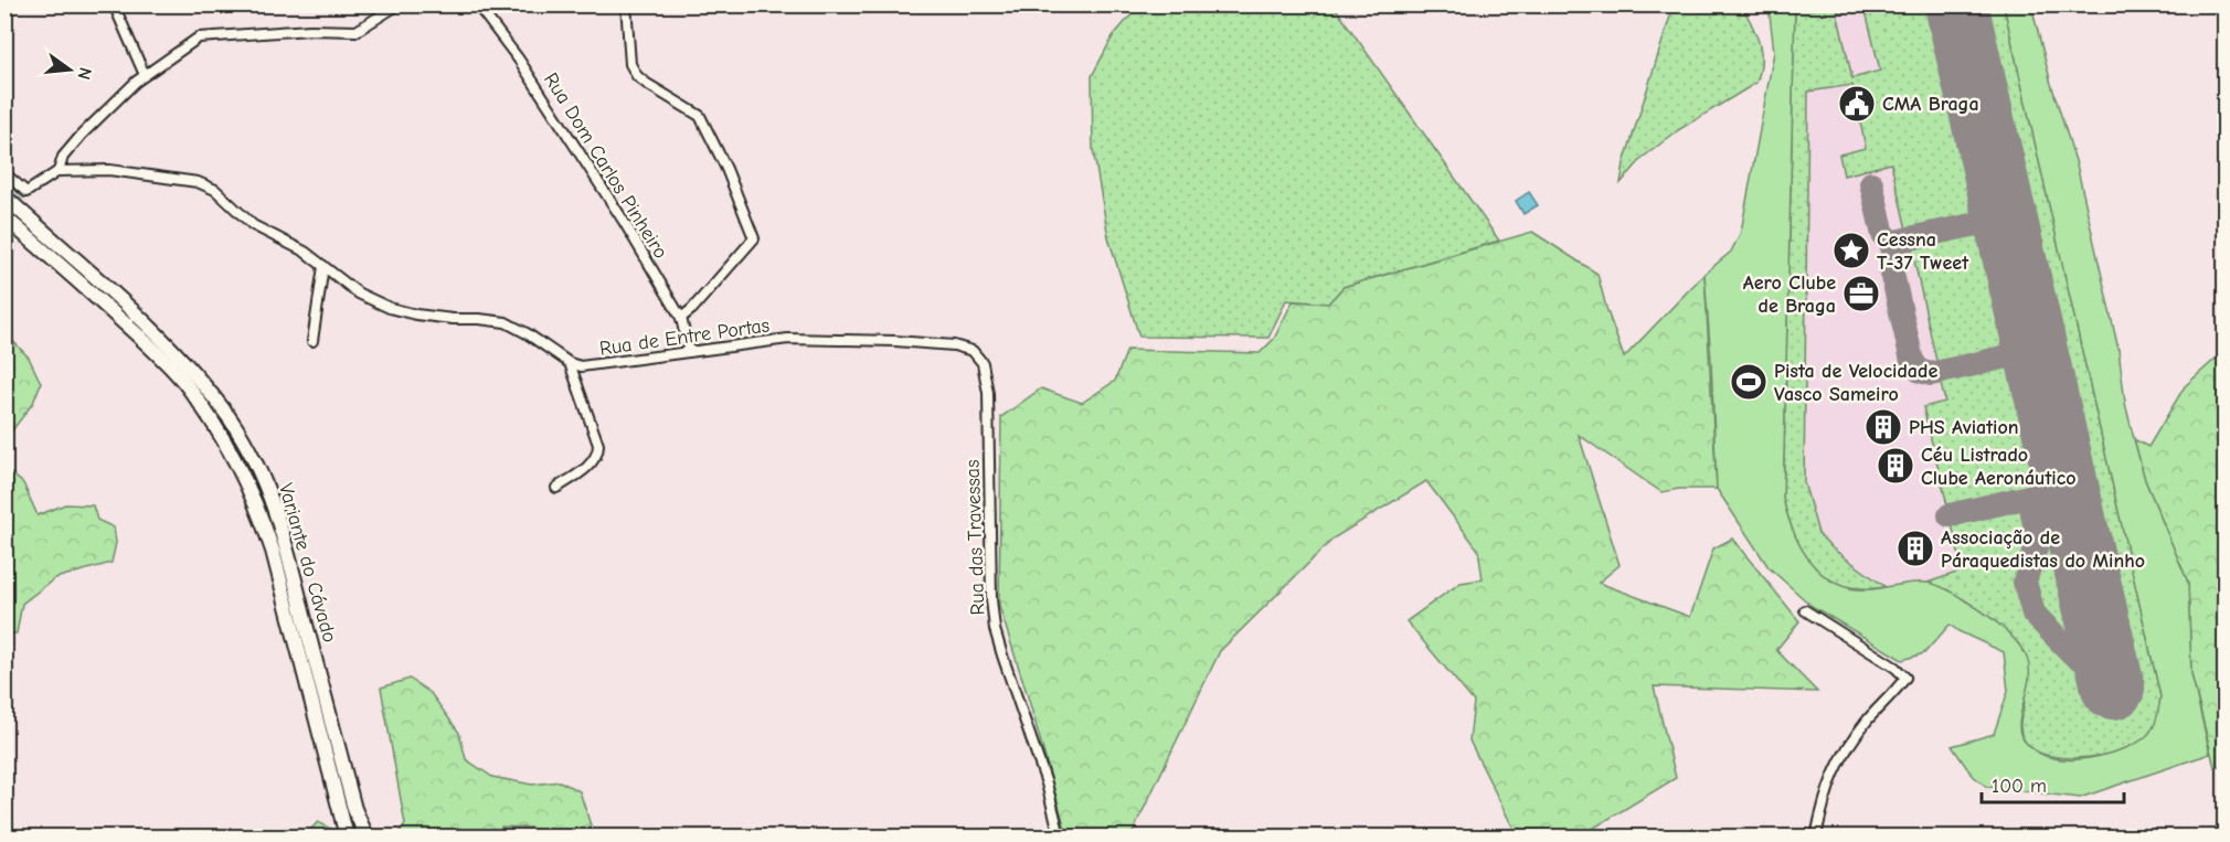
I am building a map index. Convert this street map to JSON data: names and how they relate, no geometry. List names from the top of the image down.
{
  "streets": {
    "main road": ["Variante do Cávado"],
    "street": ["Rua Dom Carlos Pinheiro", "Rua de Entre Portas", "Rua das Travessas"]
  },
  "crossings": [
    ["Rua Dom Carlos Pinheiro", "Rua de Entre Portas"],
    ["Rua de Entre Portas", "Rua das Travessas"]
  ],
  "places": {
    "public building": ["CMA Braga"],
    "place": ["Cessna T-37 Tweet"],
    "office": ["Aero Clube de Braga"],
    "sports": ["Pista de Velocidade Vasco Sameiro"],
    "building": ["PHS Aviation", "Céu Listrado Clube Aeronáutico", "Associação de Páraquedistas do Minho"]
  },
  "scale_bar": "100 m",
  "north": "right"
}
